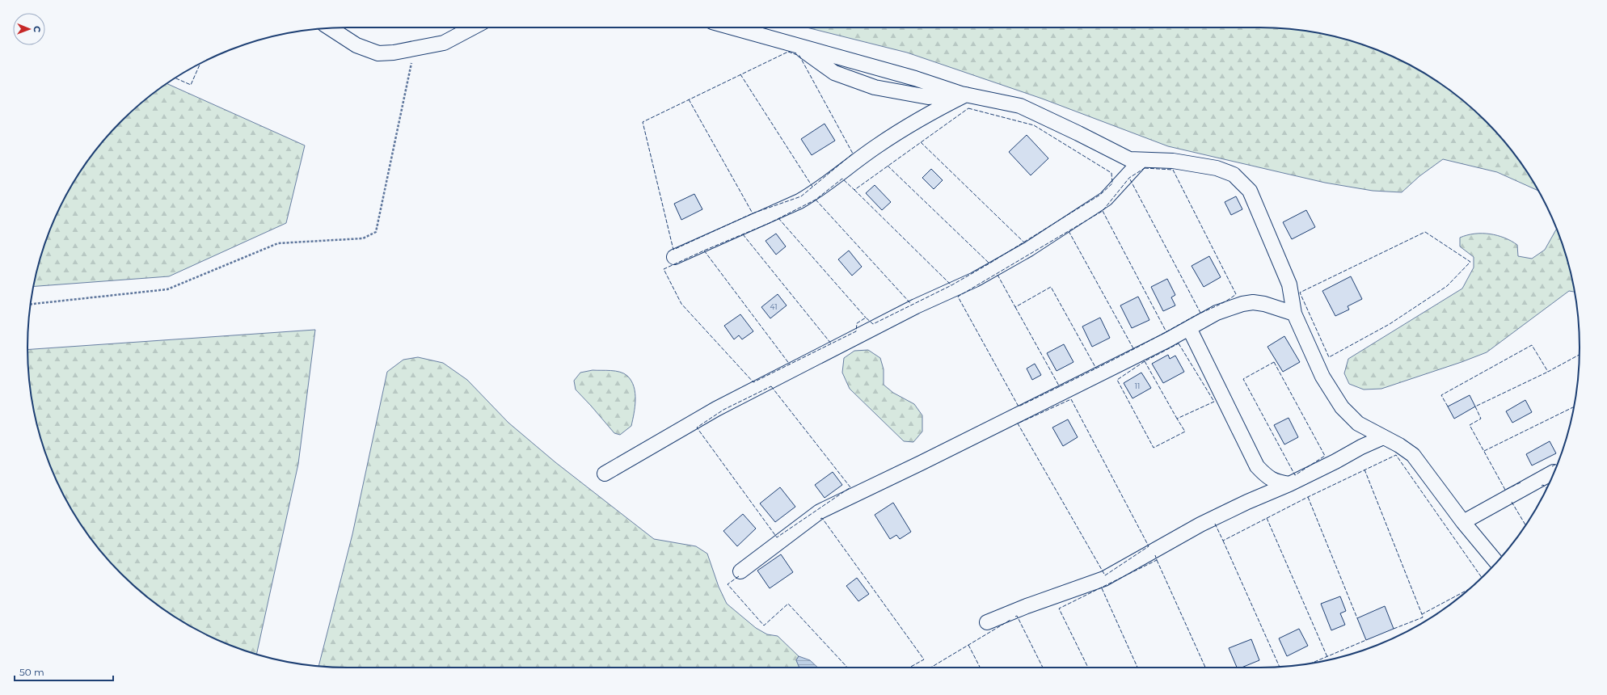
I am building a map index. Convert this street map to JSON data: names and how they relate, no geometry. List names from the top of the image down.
{
  "house_numbers": ["41", "11"],
  "scale_bar": "50 m",
  "north": "right"
}
